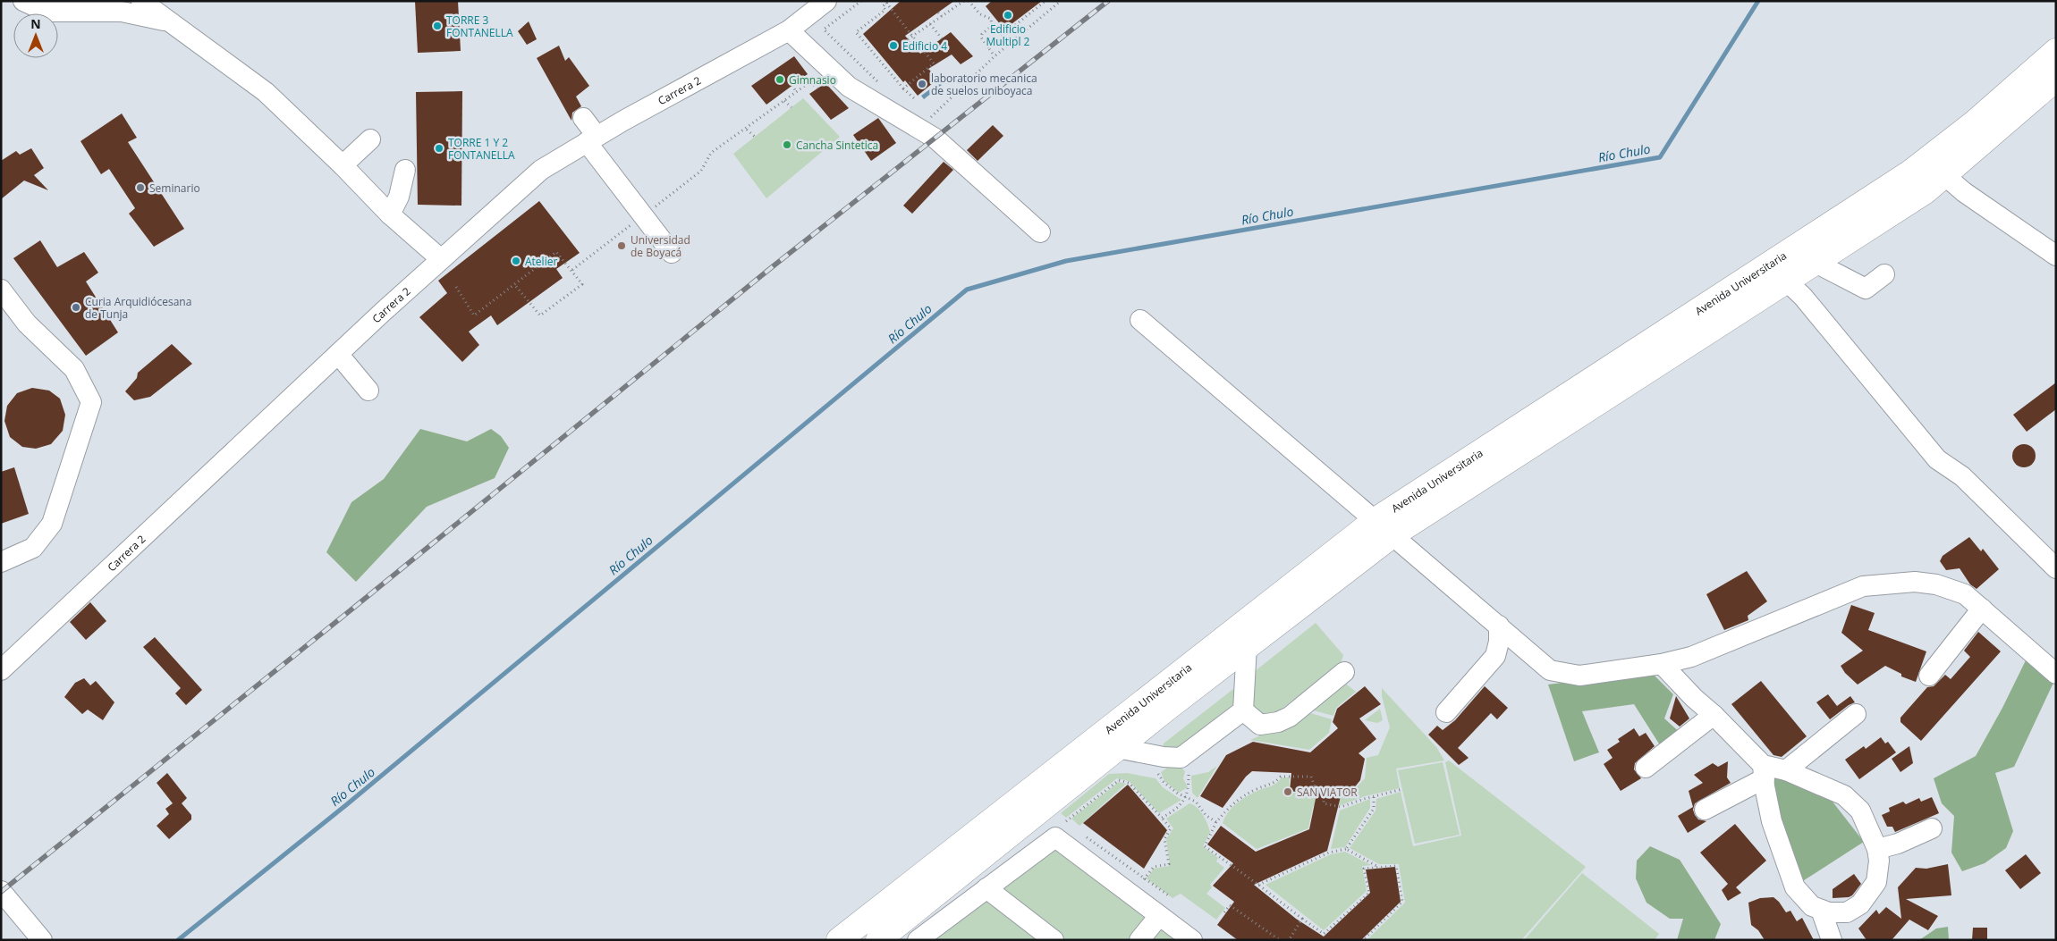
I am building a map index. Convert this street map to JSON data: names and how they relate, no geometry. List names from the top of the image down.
{
  "streets": {
    "main road": ["Avenida Universitaria"],
    "street": ["Carrera 2"]
  },
  "water": ["Río Chulo"],
  "places": [
    "Edificio Multipl 2",
    "TORRE 3 FONTANELLA",
    "Edificio 4",
    "Gimnasio",
    "laboratorio mecanica de suelos uniboyaca",
    "Cancha Sintetica",
    "TORRE 1 Y 2 FONTANELLA",
    "Seminario",
    "Universidad de Boyacá",
    "Atelier",
    "Curia Arquidiócesana de Tunja",
    "SAN VIATOR"
  ],
  "north": "top"
}
